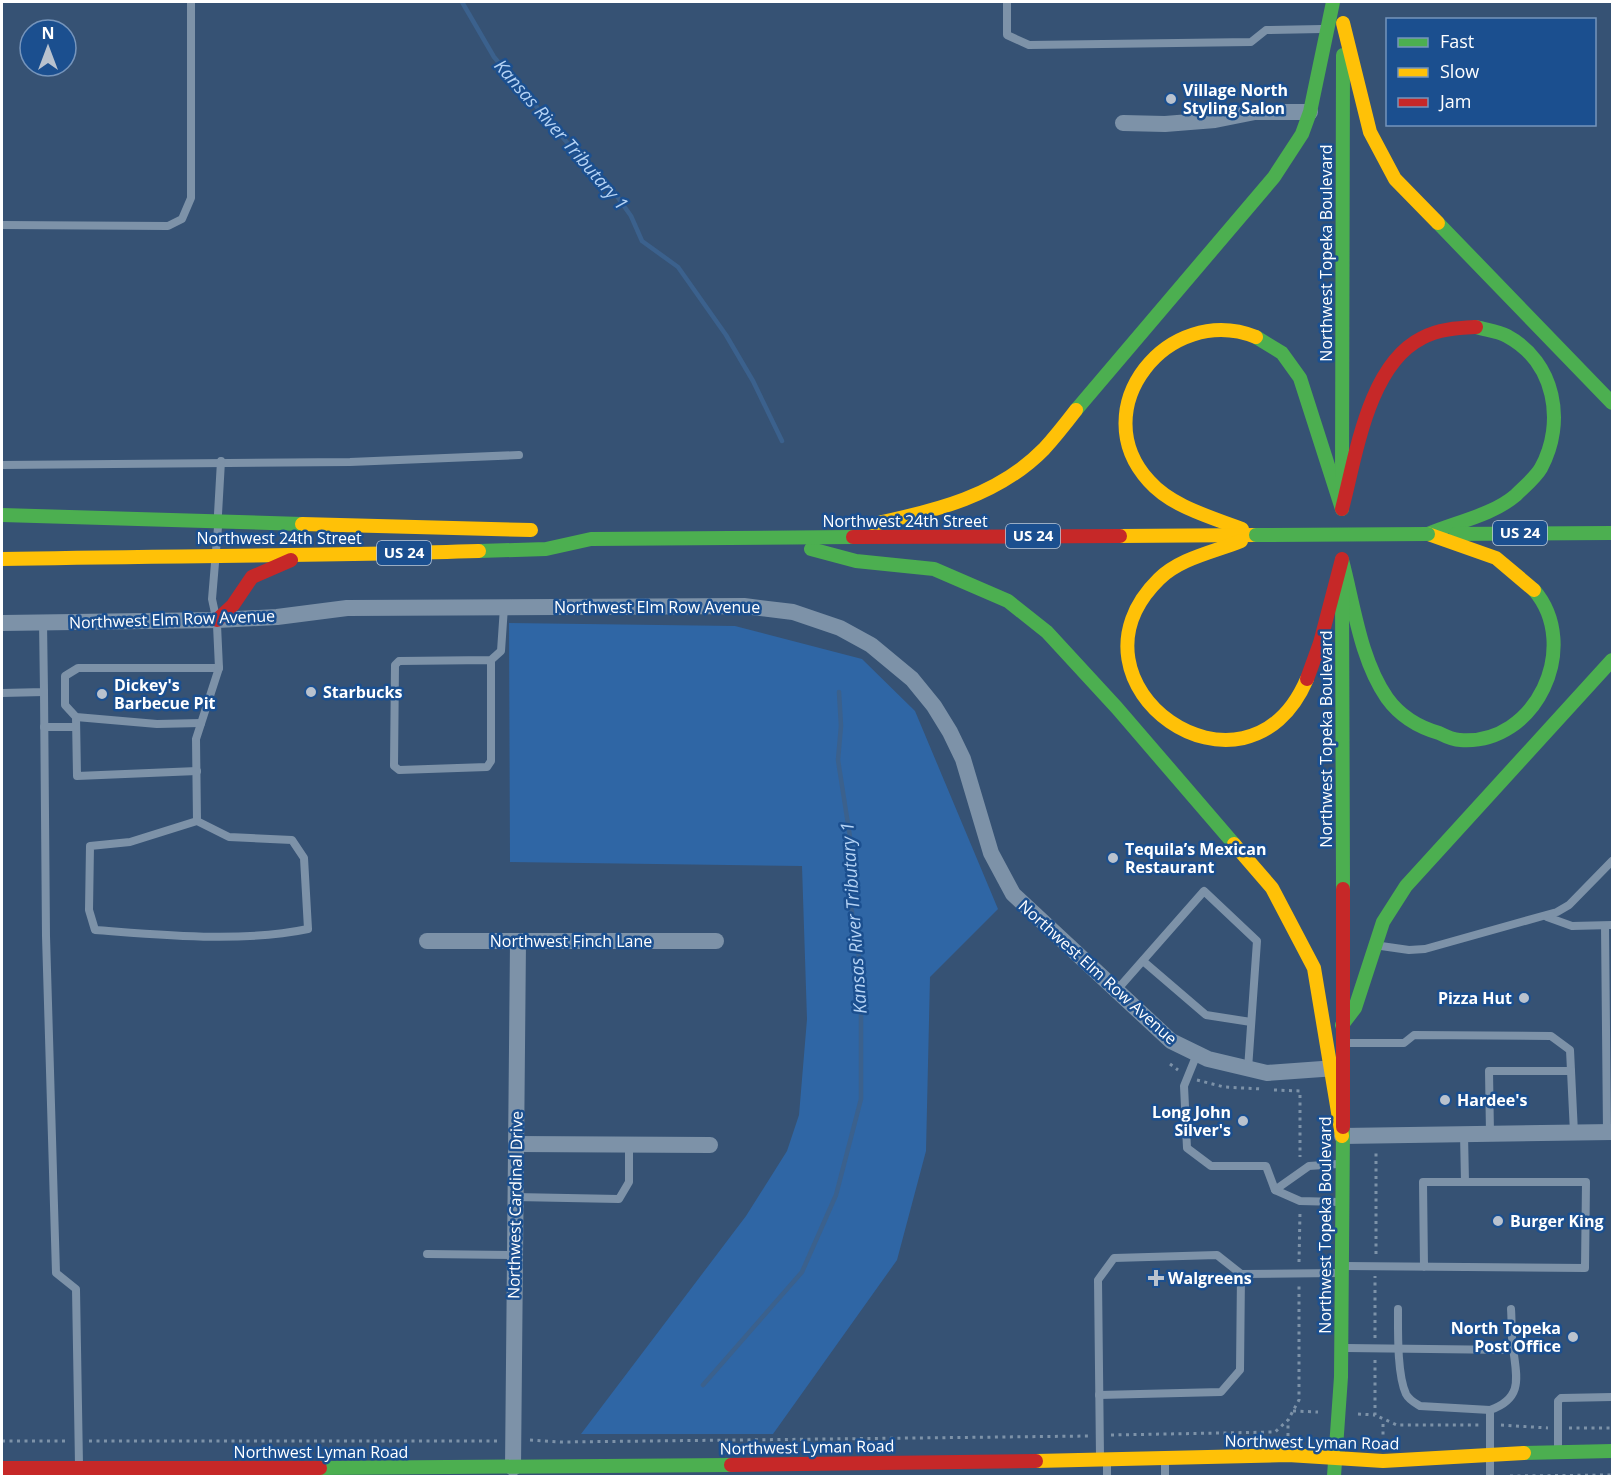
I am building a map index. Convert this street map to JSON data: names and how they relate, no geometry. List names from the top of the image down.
{
  "streets": {
    "main road": [
      "Northwest Topeka Boulevard",
      "Northwest 24th Street",
      "US 24",
      "Northwest Lyman Road"
    ],
    "street": ["Northwest Elm Row Avenue", "Northwest Finch Lane", "Northwest Cardinal Drive"]
  },
  "crossings": [
    ["Northwest Topeka Boulevard", "Northwest Elm Row Avenue"],
    ["Northwest Topeka Boulevard", "Northwest Lyman Road"],
    ["Northwest 24th Street", "US 24"],
    ["Northwest Finch Lane", "Northwest Cardinal Drive"],
    ["Northwest Cardinal Drive", "Northwest Lyman Road"]
  ],
  "water": ["Kansas River Tributary 1"],
  "places": {
    "other": [
      "Village North Styling Salon",
      "Starbucks",
      "Dickey's Barbecue Pit",
      "Tequila’s Mexican Restaurant",
      "Pizza Hut",
      "Hardee's",
      "Long John Silver's",
      "Burger King",
      "North Topeka Post Office"
    ],
    "health": ["Walgreens"]
  },
  "legend": ["Fast", "Slow", "Jam"],
  "north": "top"
}
